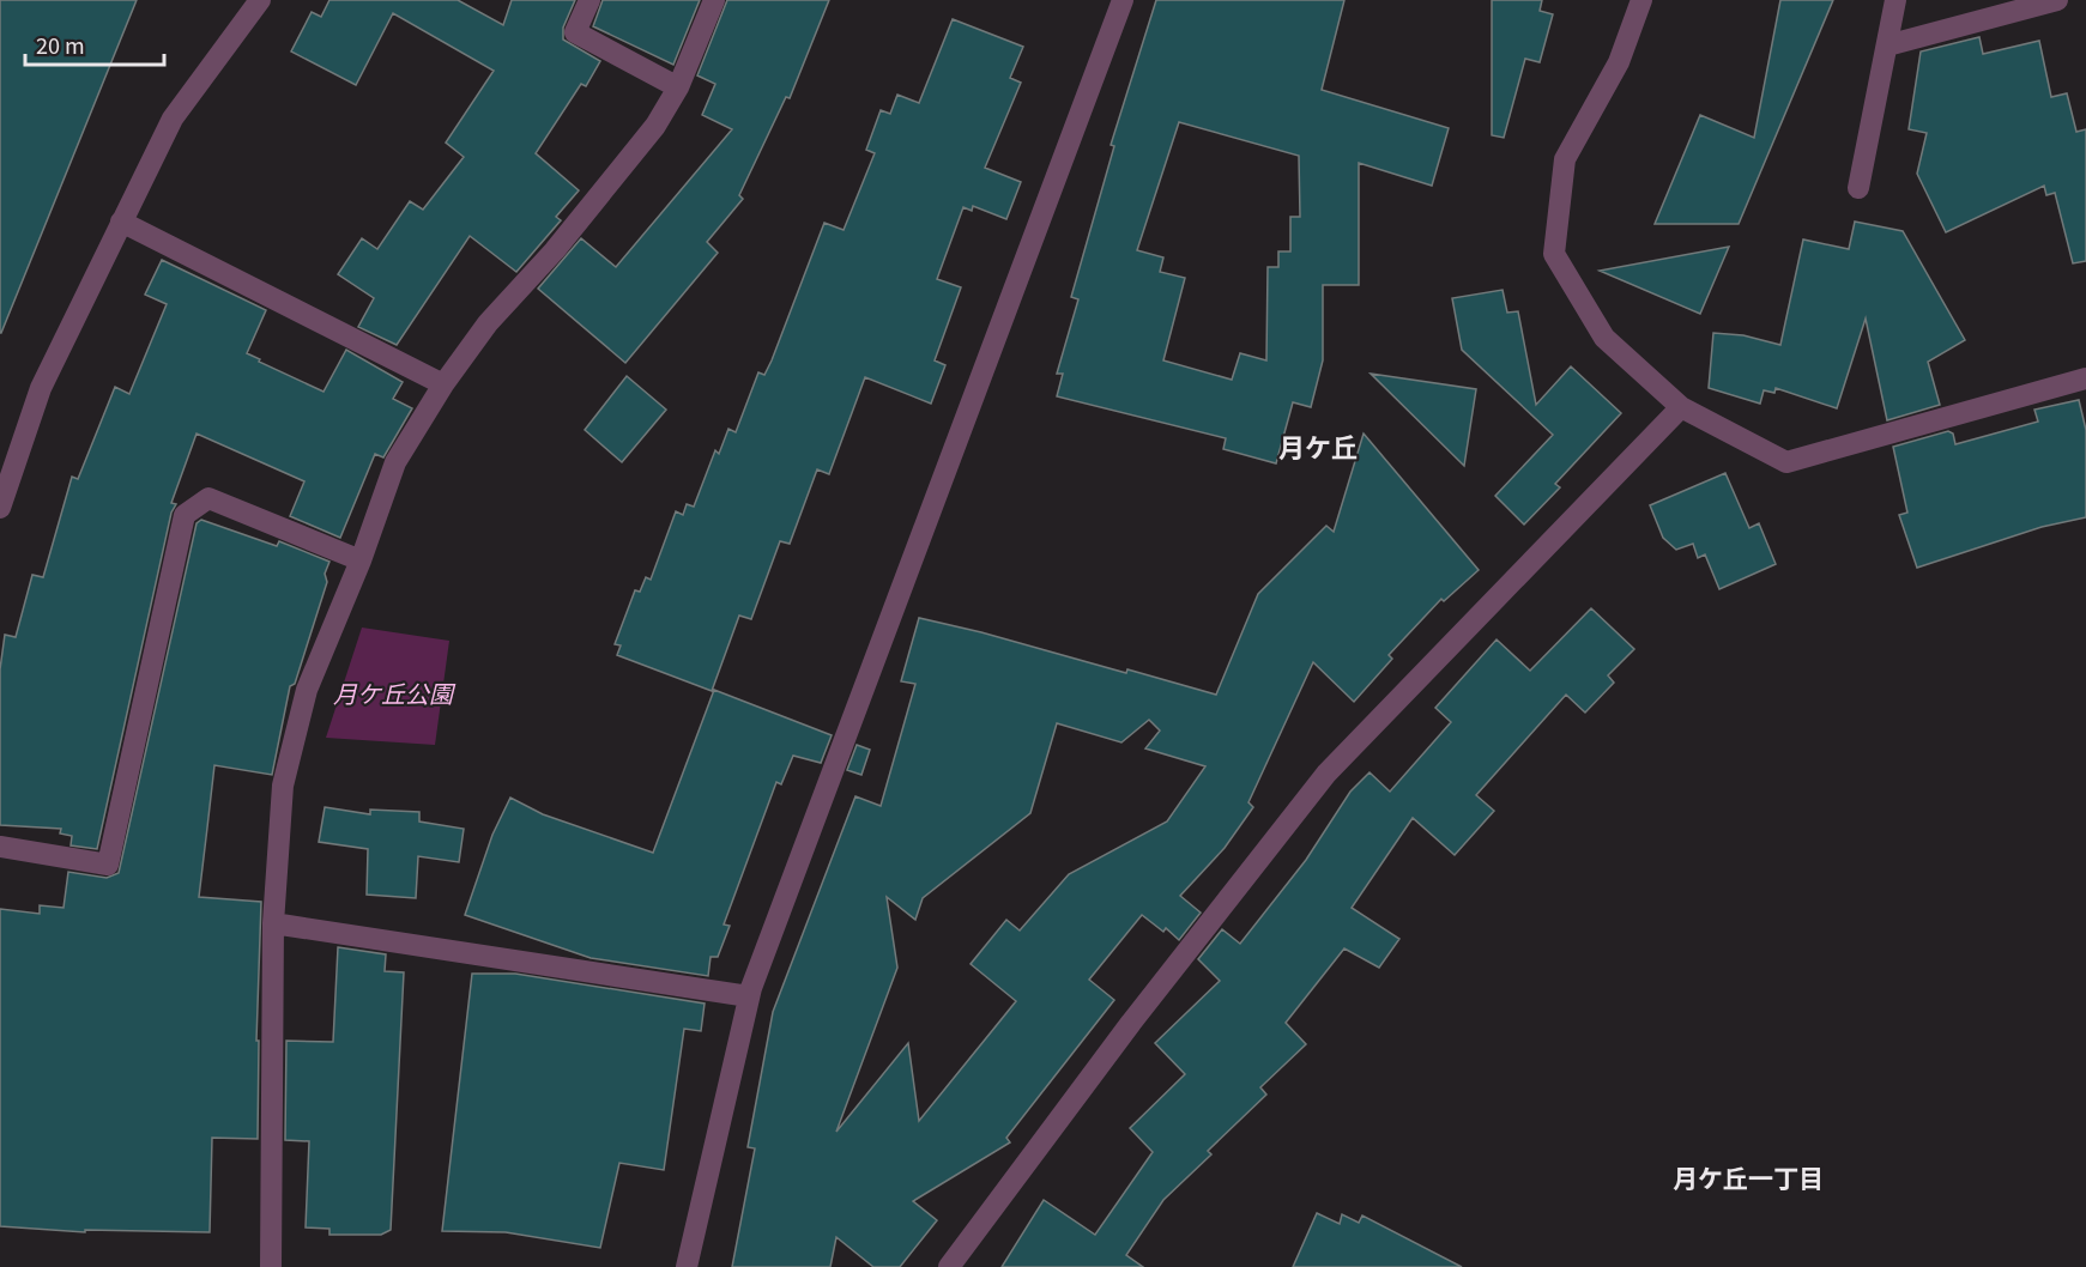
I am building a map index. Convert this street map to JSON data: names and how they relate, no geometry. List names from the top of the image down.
{
  "districts": ["月ケ丘", "月ケ丘一丁目"],
  "parks": ["月ケ丘公園"],
  "scale_bar": "20 m"
}
